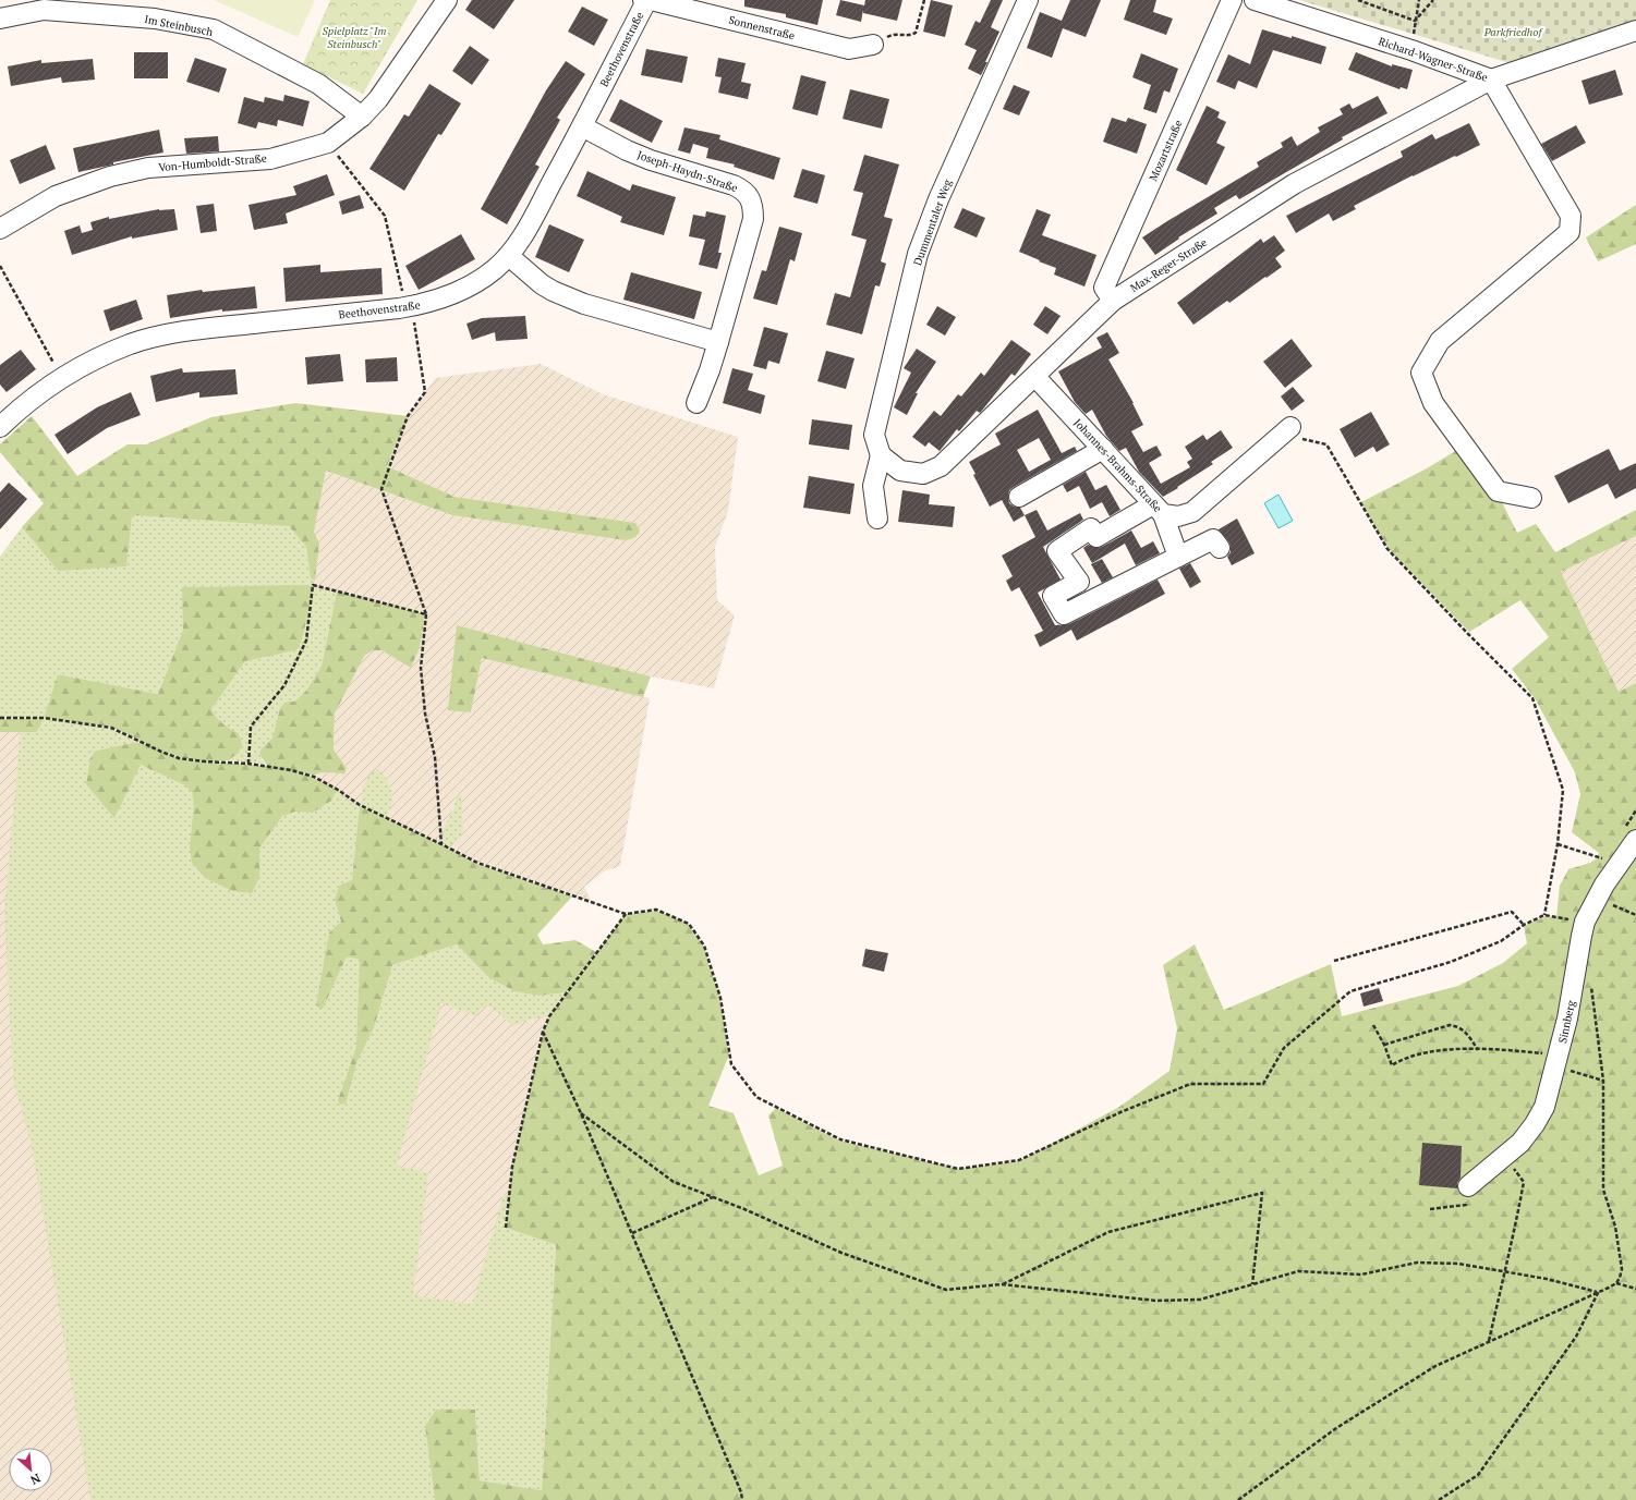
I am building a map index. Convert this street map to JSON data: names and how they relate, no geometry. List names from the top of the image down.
{
  "streets": {
    "street": [
      "Im Steinbusch",
      "Sonnenstraße",
      "Beethovenstraße",
      "Richard-Wagner-Straße",
      "Mozartstraße",
      "Von-Humboldt-Straße",
      "Joseph-Haydn-Straße",
      "Dummentaler Weg",
      "Max-Reger-Straße",
      "Johannes-Brahms-Straße",
      "Sinnberg"
    ]
  },
  "crossings": [
    ["Im Steinbusch", "Von-Humboldt-Straße"],
    ["Beethovenstraße", "Joseph-Haydn-Straße"],
    ["Richard-Wagner-Straße", "Max-Reger-Straße"],
    ["Mozartstraße", "Max-Reger-Straße"],
    ["Dummentaler Weg", "Max-Reger-Straße"],
    ["Max-Reger-Straße", "Johannes-Brahms-Straße"]
  ],
  "parks": ["Spielplatz \"Im Steinbusch\"", "Parkfriedhof"],
  "north": "bottom right"
}
